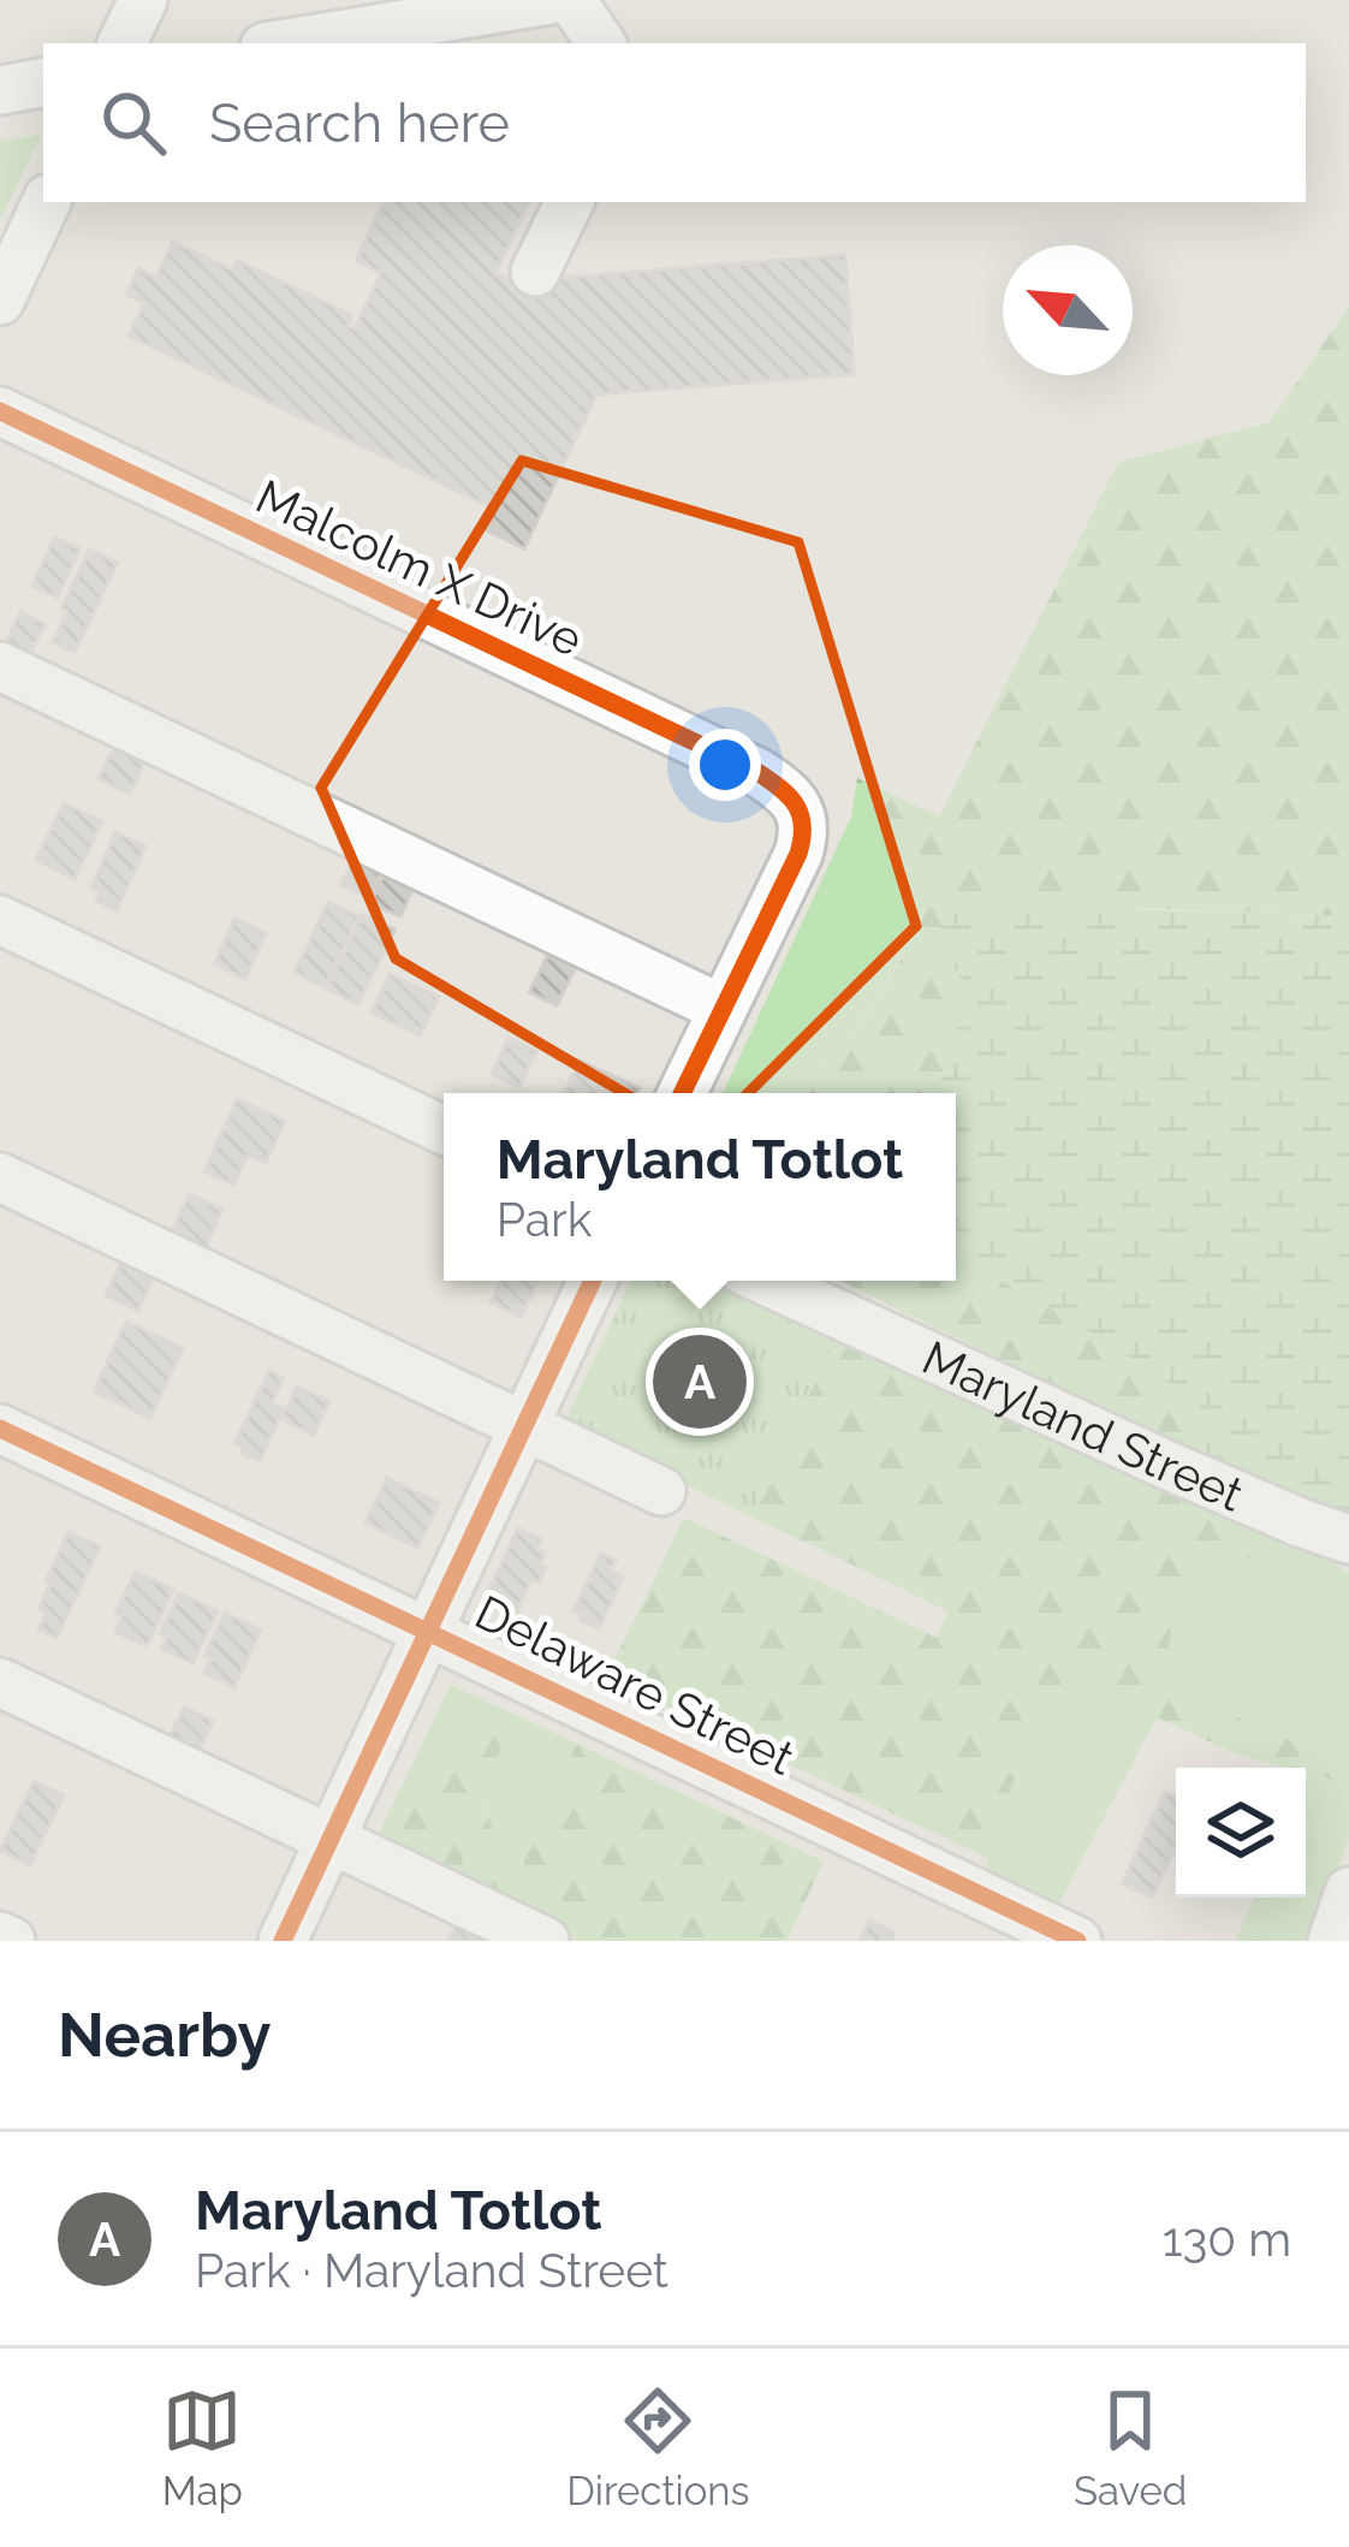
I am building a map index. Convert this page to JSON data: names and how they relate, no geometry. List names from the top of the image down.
{
  "streets": {
    "street": ["Malcolm X Drive", "Maryland Street", "Delaware Street"]
  },
  "north": "top left",
  "page": {
    "search": "Search here",
    "popup": ["Maryland Totlot", "Park"],
    "pins": "A",
    "heading": "Nearby",
    "list": [
      {
        "mark": "A",
        "name": "Maryland Totlot",
        "note": "Park · Maryland Street",
        "value": "130 m"
      }
    ],
    "nav": ["Map", "Directions", "Saved"]
  }
}
